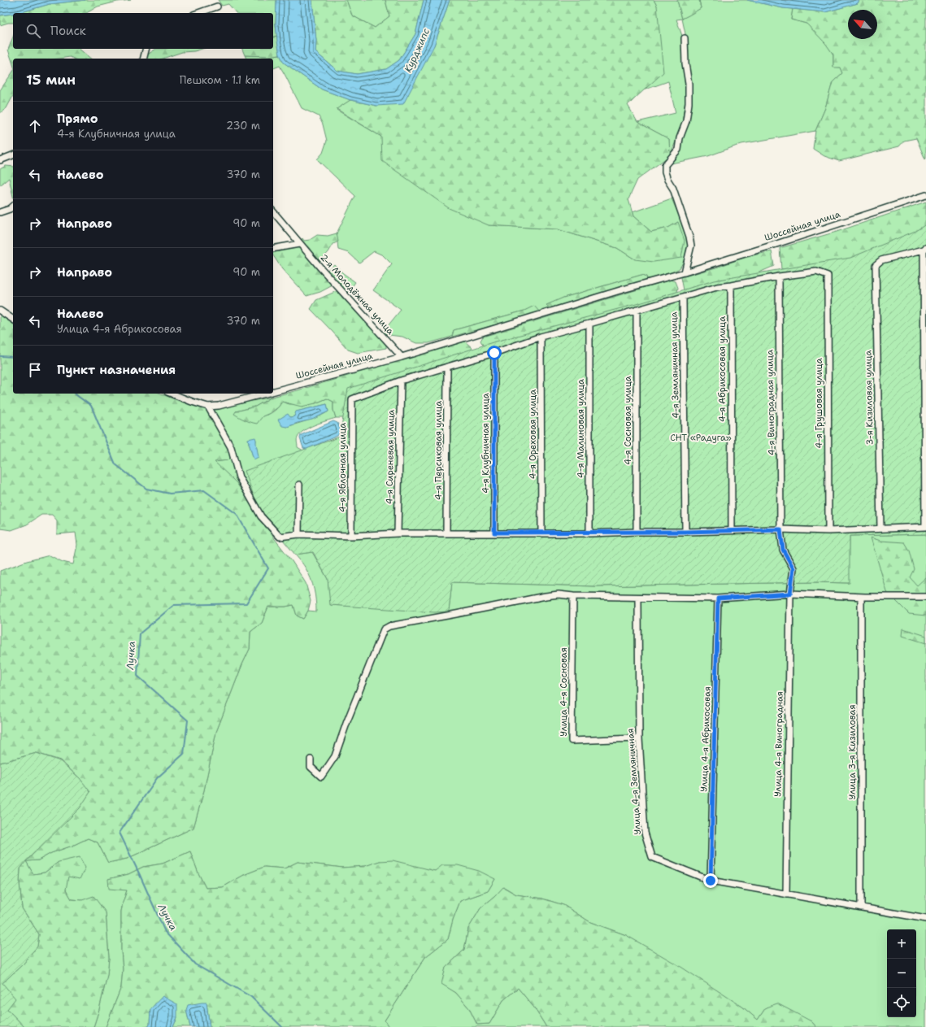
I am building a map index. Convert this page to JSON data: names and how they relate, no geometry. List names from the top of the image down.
{
  "streets": {
    "street": [
      "Шоссейная улица",
      "2-я Молодёжная улица",
      "4-я Земляничная улица",
      "4-я Абрикосовая улица",
      "3-я Кизиловая улица",
      "4-я Виноградная улица",
      "4-я Грушовая улица",
      "4-я Сосновая улица",
      "4-я Малиновая улица",
      "4-я Ореховая улица",
      "4-я Клубничная улица",
      "4-я Персиковая улица",
      "4-я Сиреневая улица",
      "4-я Яблочная улица",
      "Улица 4-я Сосновая",
      "Улица 4-я Абрикосовая",
      "Улица 4-я Виноградная",
      "Улица 3-я Кизиловая",
      "Улица 4-я Земляничная"
    ]
  },
  "crossings": [
    ["Шоссейная улица", "2-я Молодёжная улица"],
    ["4-я Виноградная улица", "4-я Грушовая улица"],
    ["4-я Виноградная улица", "Улица 4-я Виноградная"],
    ["4-я Сиреневая улица", "4-я Яблочная улица"],
    ["Улица 4-я Сосновая", "Улица 4-я Земляничная"],
    ["Улица 4-я Абрикосовая", "Улица 4-я Земляничная"],
    ["Улица 4-я Виноградная", "Улица 4-я Земляничная"],
    ["Улица 3-я Кизиловая", "Улица 4-я Земляничная"]
  ],
  "water": ["Курджипс", "Лучка"],
  "parks": ["СНТ «Радуга»"],
  "north": "top left",
  "page": {
    "search": "Поиск",
    "heading": ["15 мин", "Пешком · 1.1 km"],
    "list": [
      ["Прямо", "4-я Клубничная улица", "230 m"],
      ["Налево", "370 m"],
      ["Направо", "90 m"],
      ["Направо", "90 m"],
      ["Налево", "Улица 4-я Абрикосовая", "370 m"],
      "Пункт назначения"
    ],
    "map_buttons": ["+", "−"]
  }
}
